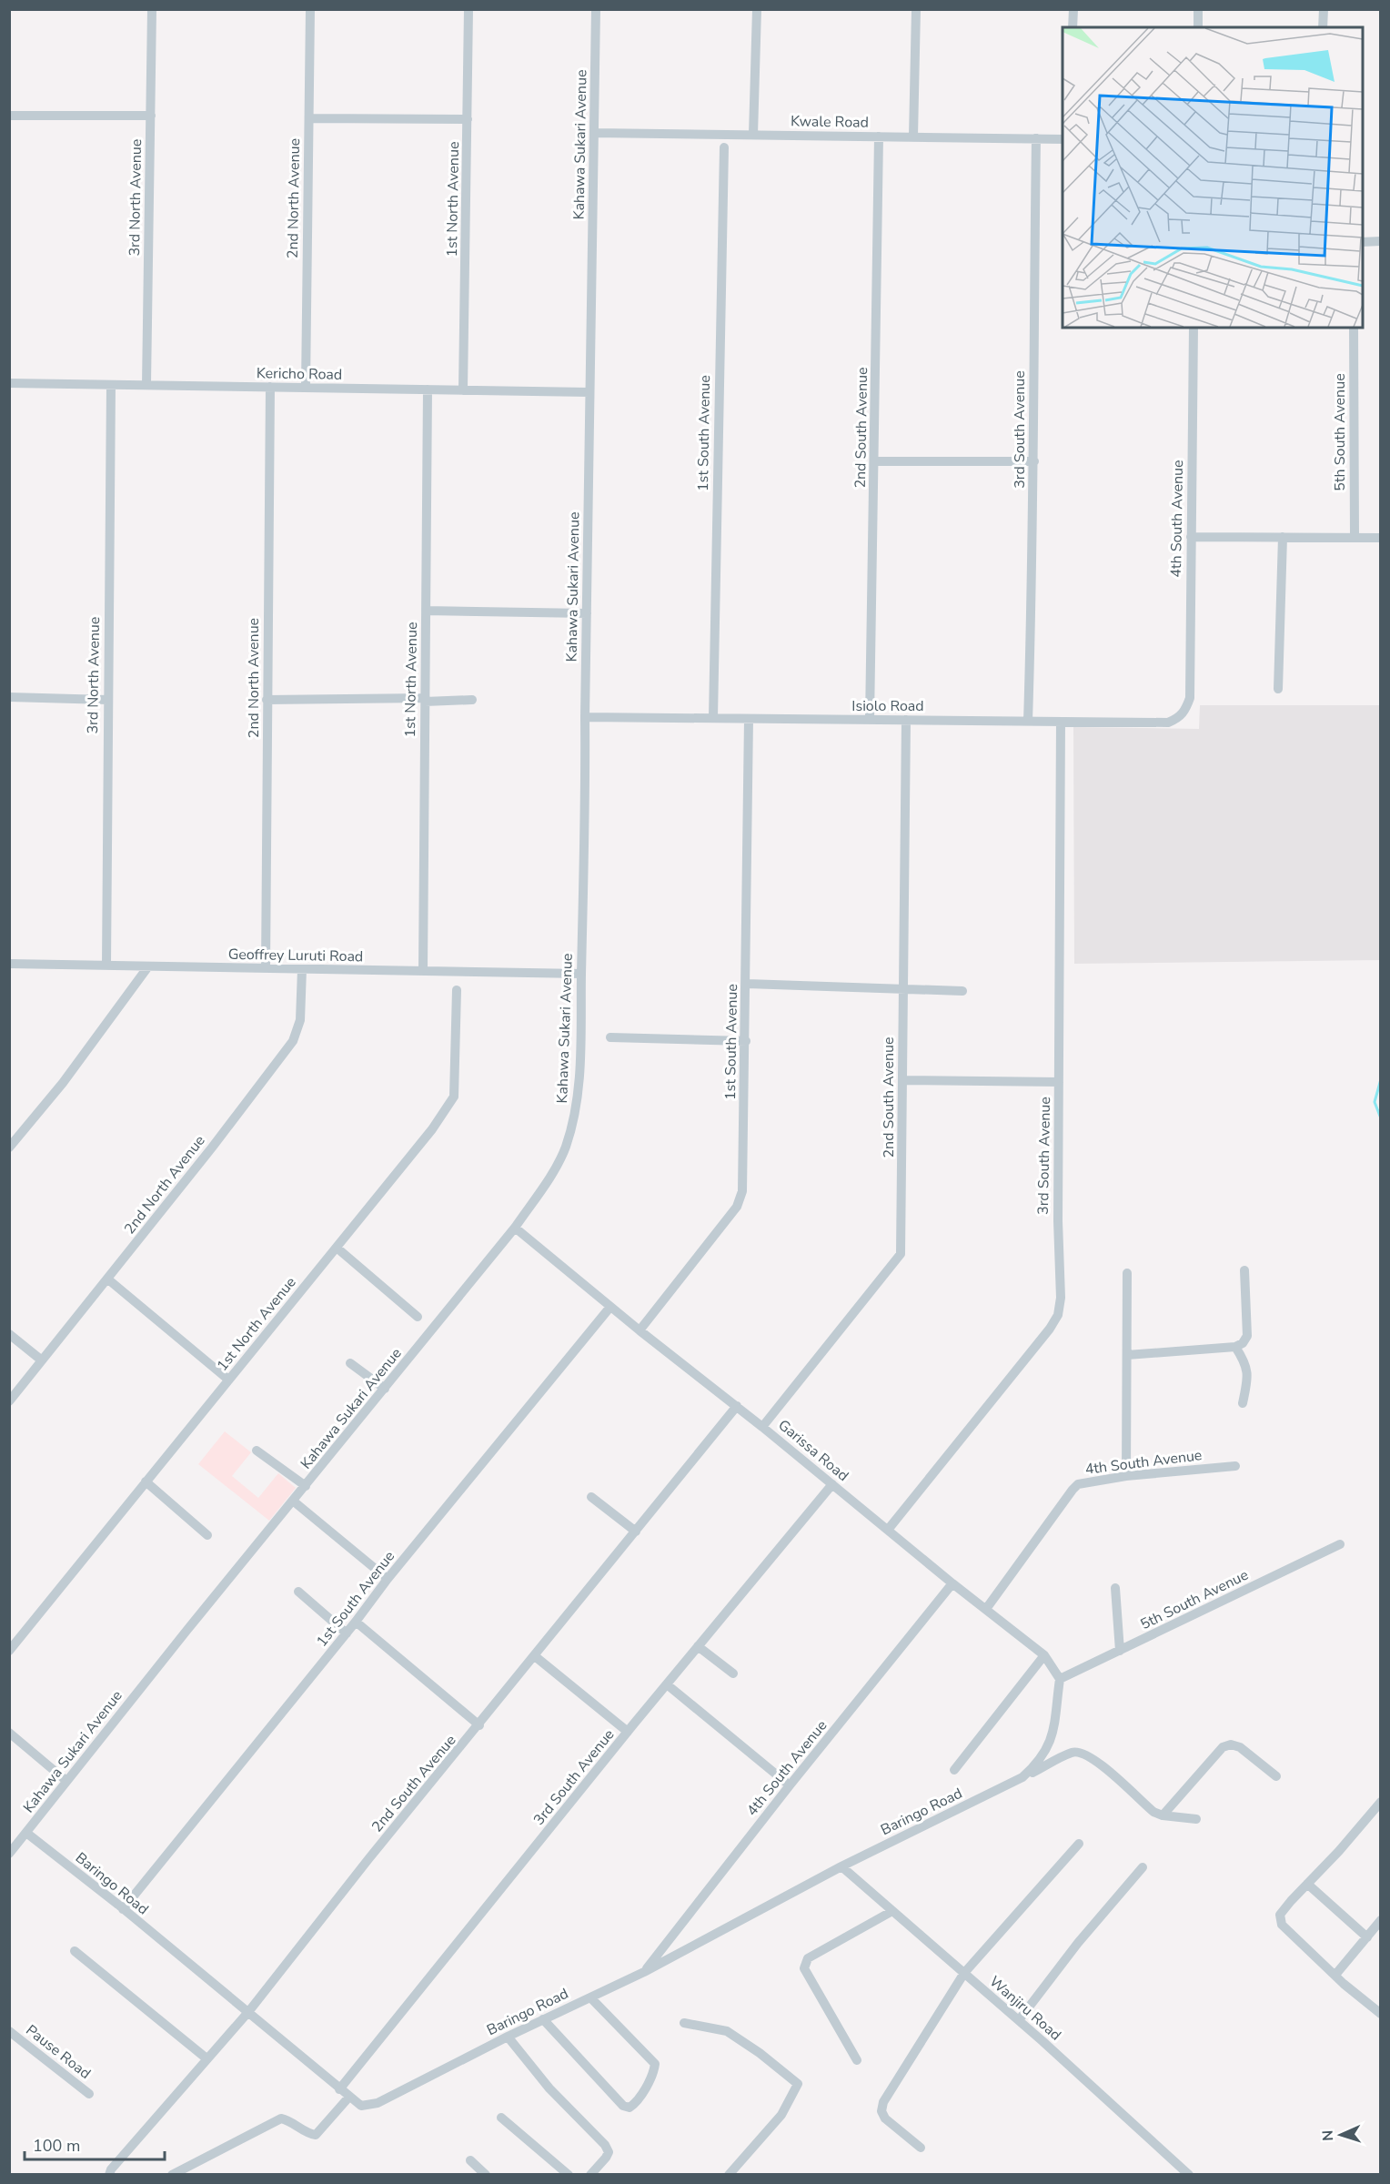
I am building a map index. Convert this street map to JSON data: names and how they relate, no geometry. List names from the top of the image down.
{
  "streets": {
    "street": [
      "Kwale Road",
      "Kahawa Sukari Avenue",
      "3rd North Avenue",
      "2nd North Avenue",
      "1st North Avenue",
      "Kericho Road",
      "2nd South Avenue",
      "3rd South Avenue",
      "5th South Avenue",
      "1st South Avenue",
      "4th South Avenue",
      "Isiolo Road",
      "Geoffrey Luruti Road",
      "Garissa Road",
      "Baringo Road",
      "Wanjiru Road",
      "Pause Road"
    ]
  },
  "crossings": [
    ["Kwale Road", "Kahawa Sukari Avenue"],
    ["Kwale Road", "2nd South Avenue"],
    ["Kwale Road", "3rd South Avenue"],
    ["Kwale Road", "1st South Avenue"],
    ["Kahawa Sukari Avenue", "Kericho Road"],
    ["Kahawa Sukari Avenue", "Isiolo Road"],
    ["Kahawa Sukari Avenue", "Geoffrey Luruti Road"],
    ["Kahawa Sukari Avenue", "Garissa Road"],
    ["Kahawa Sukari Avenue", "Baringo Road"],
    ["3rd North Avenue", "Kericho Road"],
    ["3rd North Avenue", "Geoffrey Luruti Road"],
    ["2nd North Avenue", "Kericho Road"],
    ["2nd North Avenue", "Geoffrey Luruti Road"],
    ["1st North Avenue", "Kericho Road"],
    ["1st North Avenue", "Geoffrey Luruti Road"],
    ["2nd South Avenue", "Isiolo Road"],
    ["2nd South Avenue", "Garissa Road"],
    ["2nd South Avenue", "Baringo Road"],
    ["3rd South Avenue", "Isiolo Road"],
    ["3rd South Avenue", "Garissa Road"],
    ["3rd South Avenue", "Baringo Road"],
    ["5th South Avenue", "Garissa Road"],
    ["5th South Avenue", "Baringo Road"],
    ["1st South Avenue", "Isiolo Road"],
    ["1st South Avenue", "Garissa Road"],
    ["1st South Avenue", "Baringo Road"],
    ["4th South Avenue", "Isiolo Road"],
    ["4th South Avenue", "Garissa Road"],
    ["4th South Avenue", "Baringo Road"],
    ["Garissa Road", "Baringo Road"],
    ["Baringo Road", "Wanjiru Road"]
  ],
  "scale_bar": "100 m",
  "north": "left"
}
